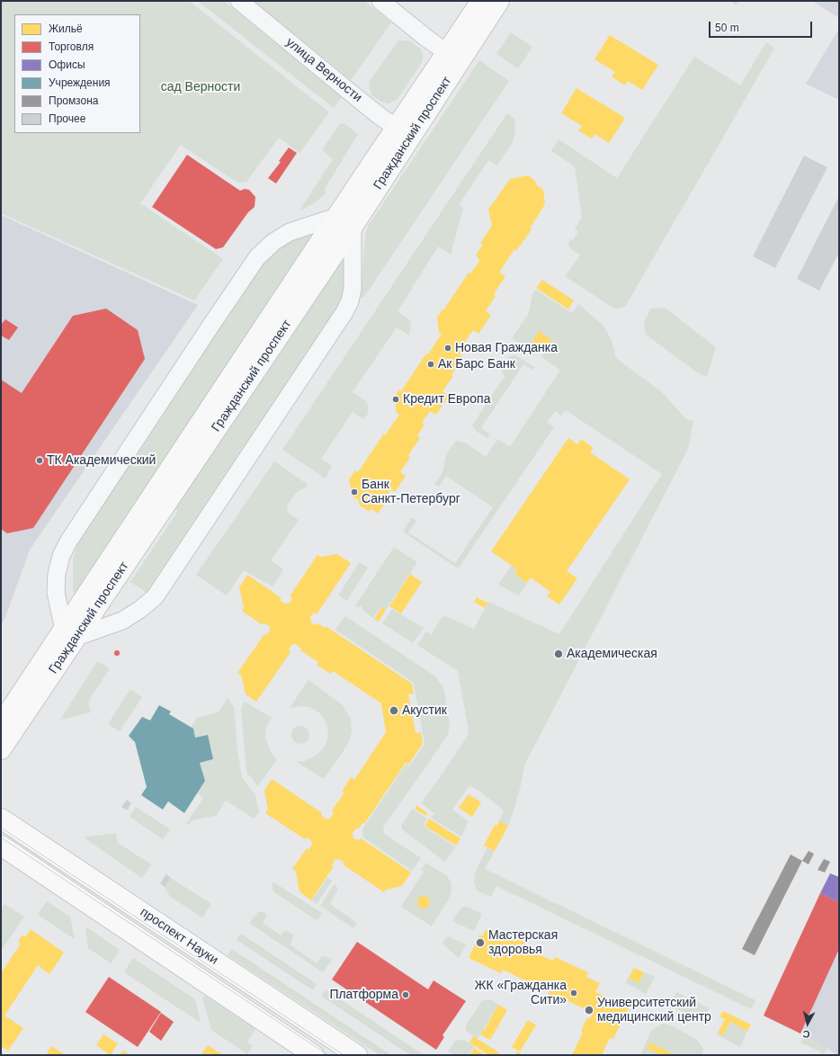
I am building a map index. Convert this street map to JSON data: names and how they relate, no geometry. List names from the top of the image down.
{
  "streets": {
    "main road": ["Гражданский проспект", "проспект Науки"],
    "street": ["улица Верности"]
  },
  "crossings": [
    ["улица Верности", "Гражданский проспект"]
  ],
  "parks": ["сад Верности"],
  "places": [
    "Новая Гражданка",
    "Ак Барс Банк",
    "Кредит Европа",
    "ТК Академический",
    "Банк Санкт-Петербург",
    "Академическая",
    "Акустик",
    "Мастерская здоровья",
    "ЖК «Гражданка Сити»",
    "Платформа",
    "Университетский медицинский центр"
  ],
  "legend": [
    "Жильё",
    "Торговля",
    "Офисы",
    "Учреждения",
    "Промзона",
    "Прочее"
  ],
  "scale_bar": "50 m",
  "north": "bottom"
}
